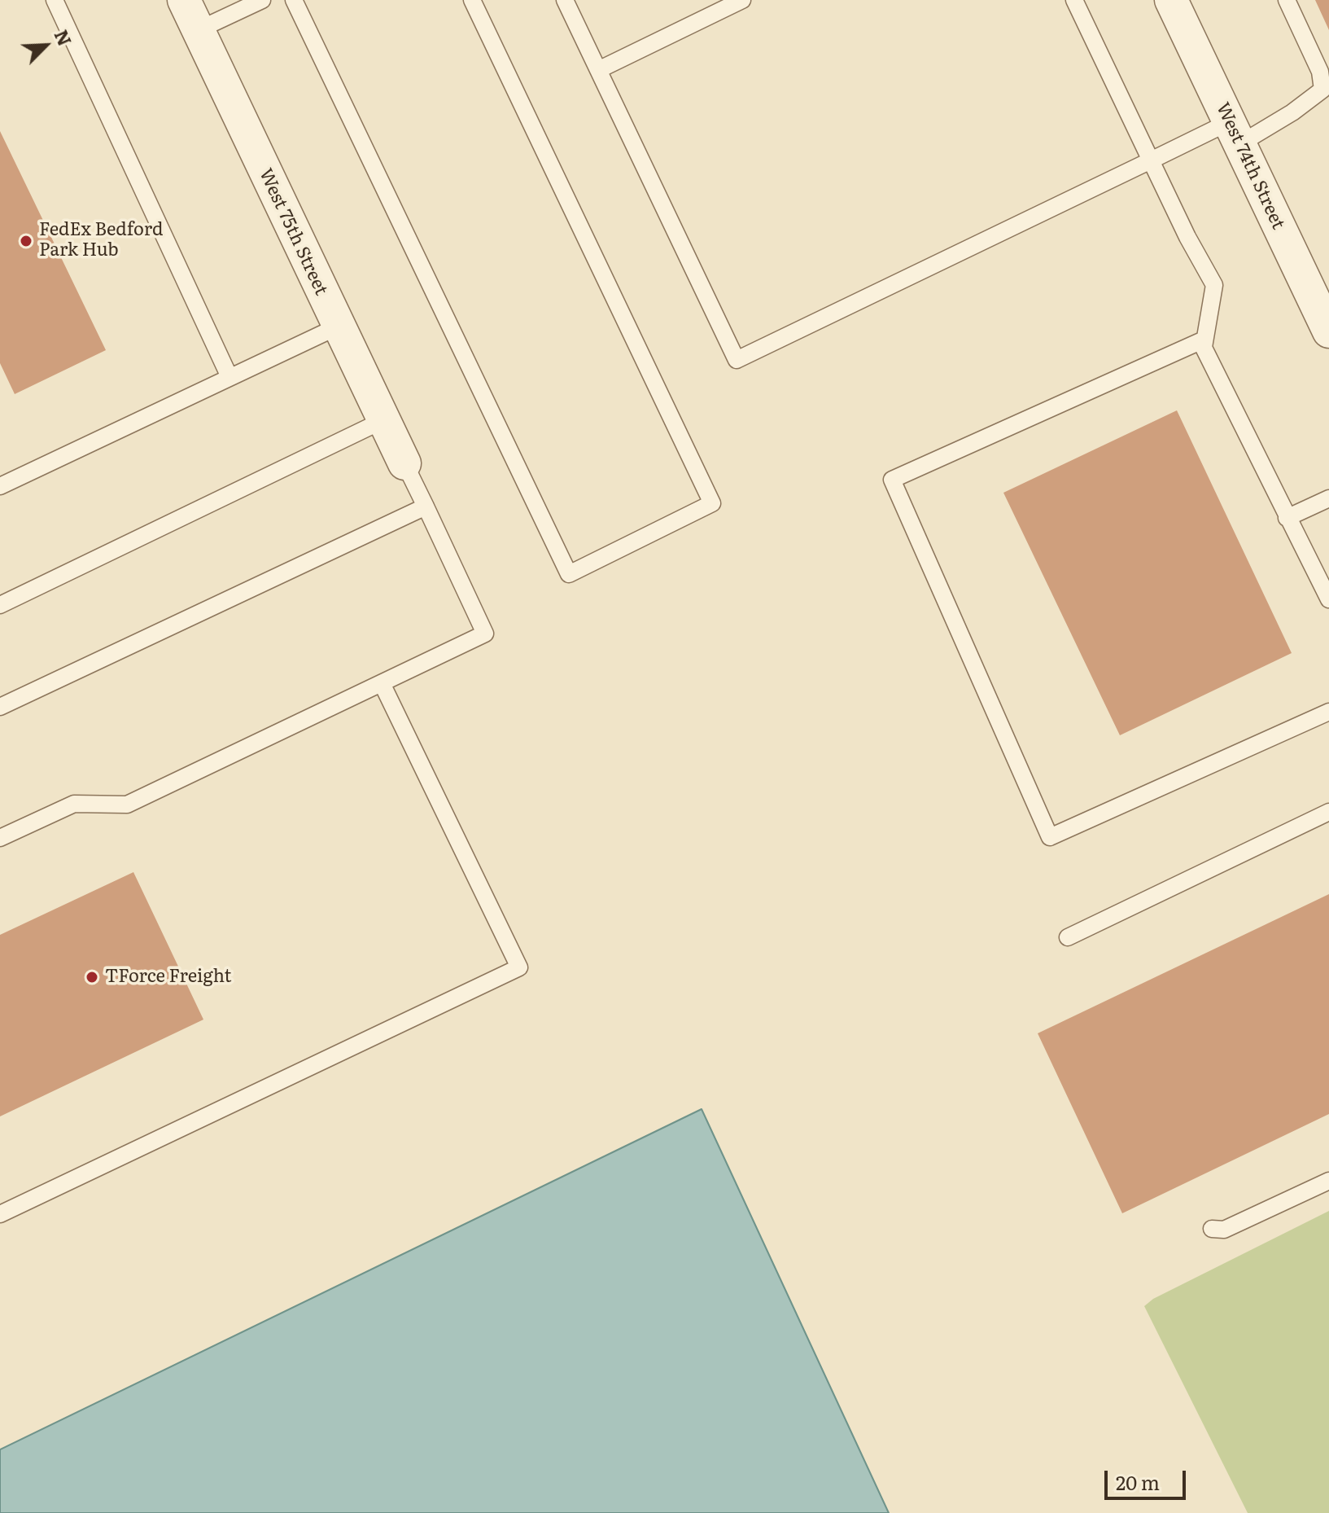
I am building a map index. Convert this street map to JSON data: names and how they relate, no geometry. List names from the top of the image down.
{
  "streets": {
    "street": ["West 74th Street", "West 75th Street"]
  },
  "places": ["FedEx Bedford Park Hub", "TForce Freight"],
  "scale_bar": "20 m",
  "north": "top right"
}
